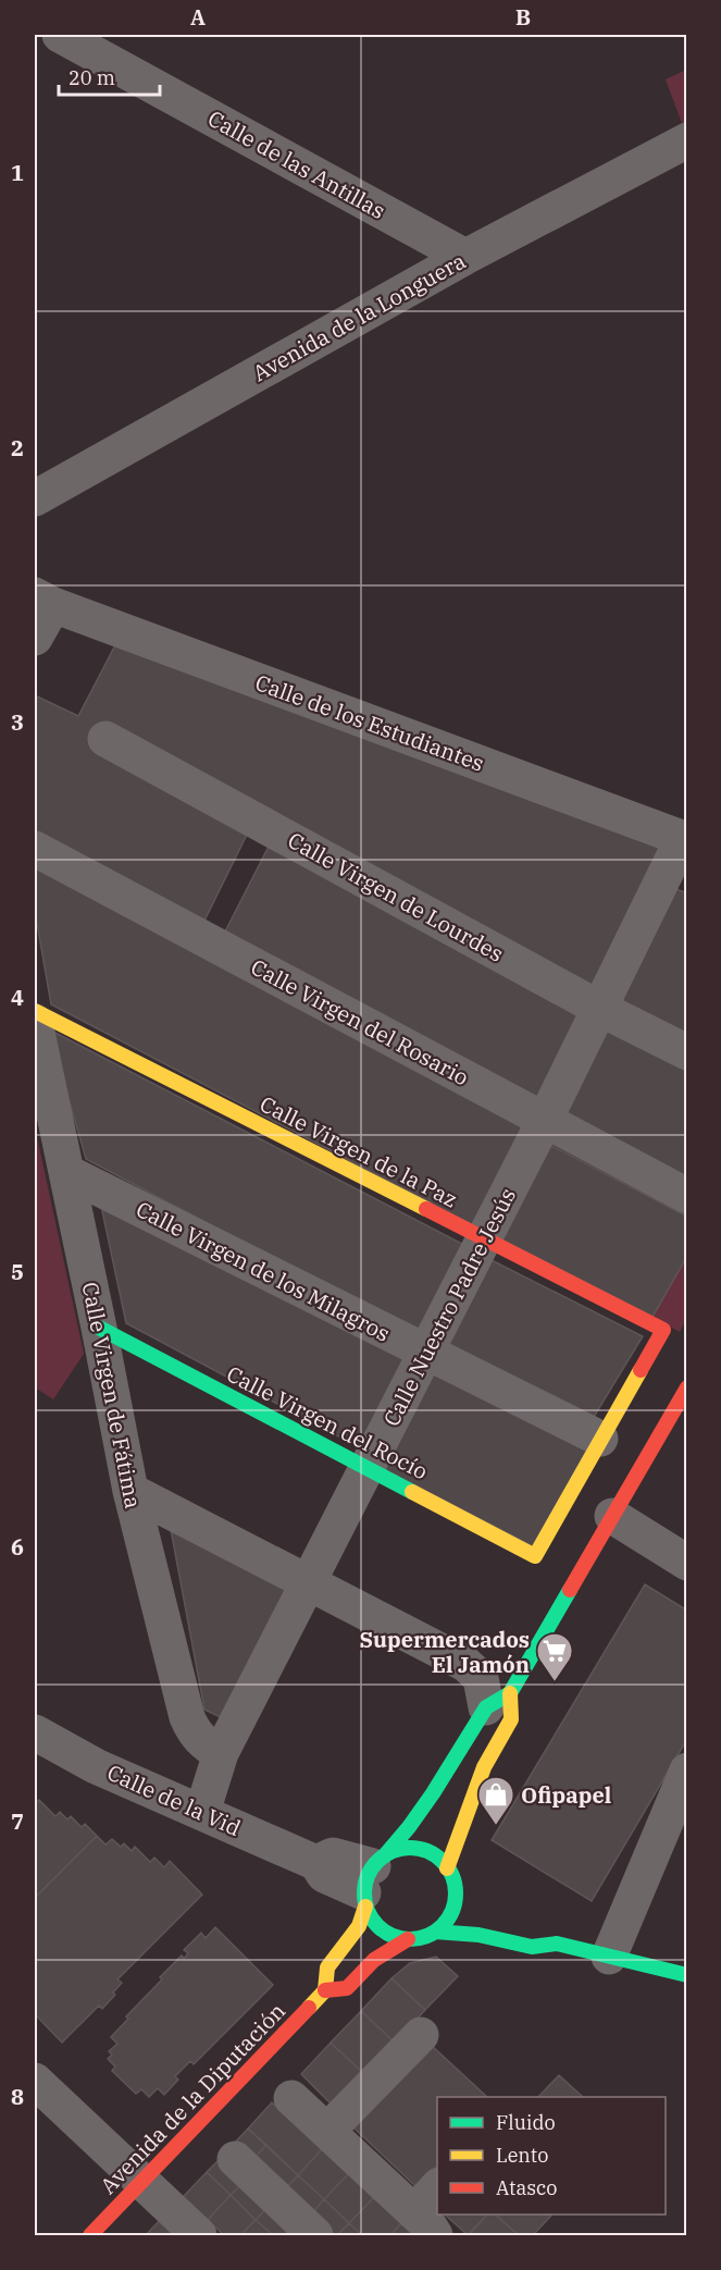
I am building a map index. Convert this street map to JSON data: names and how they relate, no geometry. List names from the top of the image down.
{
  "streets": {
    "street": [
      "Calle de las Antillas",
      "Avenida de la Longuera",
      "Calle de los Estudiantes",
      "Calle Virgen de Lourdes",
      "Calle Virgen del Rosario",
      "Calle Virgen de la Paz",
      "Calle Virgen de los Milagros",
      "Calle Nuestro Padre Jesús",
      "Calle Virgen de Fátima",
      "Calle Virgen del Rocío",
      "Calle de la Vid",
      "Avenida de la Diputación"
    ]
  },
  "crossings": [
    ["Calle de las Antillas", "Avenida de la Longuera"],
    ["Calle de los Estudiantes", "Calle Nuestro Padre Jesús"],
    ["Calle Virgen de Lourdes", "Calle Nuestro Padre Jesús"],
    ["Calle Virgen del Rosario", "Calle Nuestro Padre Jesús"],
    ["Calle Virgen de la Paz", "Calle Virgen de los Milagros"],
    ["Calle Virgen de la Paz", "Calle Nuestro Padre Jesús"],
    ["Calle Virgen de la Paz", "Calle Virgen del Rocío"],
    ["Calle Virgen de los Milagros", "Calle Nuestro Padre Jesús"],
    ["Calle Virgen de los Milagros", "Calle Virgen de Fátima"],
    ["Calle Virgen de los Milagros", "Calle Virgen del Rocío"],
    ["Calle Nuestro Padre Jesús", "Calle Virgen de Fátima"],
    ["Calle Nuestro Padre Jesús", "Calle Virgen del Rocío"],
    ["Calle Nuestro Padre Jesús", "Calle de la Vid"],
    ["Calle Virgen de Fátima", "Calle Virgen del Rocío"],
    ["Calle de la Vid", "Avenida de la Diputación"]
  ],
  "places": {
    "supermarket": ["Supermercados El Jamón"],
    "shop": ["Ofipapel"]
  },
  "legend": ["Fluido", "Lento", "Atasco"],
  "scale_bar": "20 m",
  "grid": {
    "columns": ["A", "B"],
    "rows": [
      "1",
      "2",
      "3",
      "4",
      "5",
      "6",
      "7",
      "8"
    ]
  }
}
